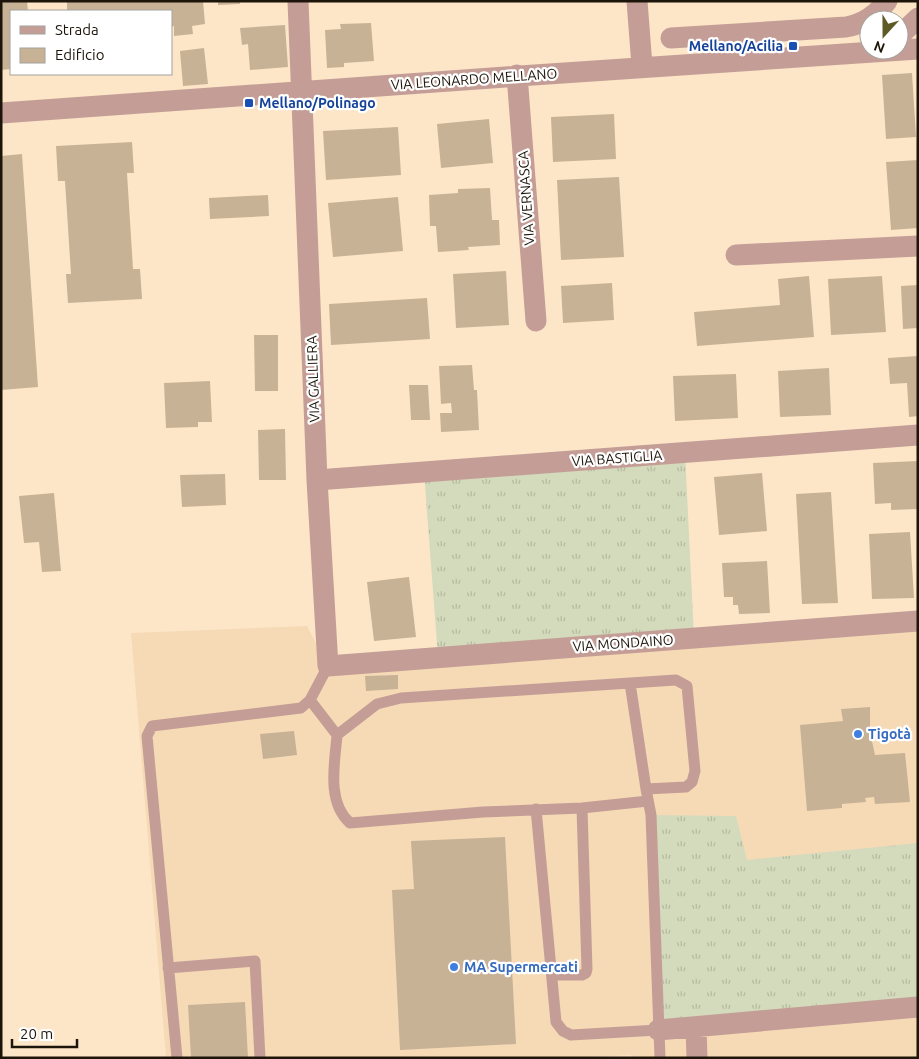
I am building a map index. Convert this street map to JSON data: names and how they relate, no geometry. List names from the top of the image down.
{
  "streets": {
    "street": [
      "VIA LEONARDO MELLANO",
      "VIA VERNASCA",
      "VIA GALLIERA",
      "VIA BASTIGLIA",
      "VIA MONDAINO"
    ]
  },
  "crossings": [
    ["VIA LEONARDO MELLANO", "VIA VERNASCA"],
    ["VIA LEONARDO MELLANO", "VIA GALLIERA"],
    ["VIA GALLIERA", "VIA BASTIGLIA"],
    ["VIA GALLIERA", "VIA MONDAINO"]
  ],
  "places": {
    "transit": ["Mellano/Acilia", "Mellano/Polinago"],
    "other": ["Tigotà", "MA Supermercati"]
  },
  "legend": ["Strada", "Edificio"],
  "scale_bar": "20 m",
  "north": "bottom"
}
